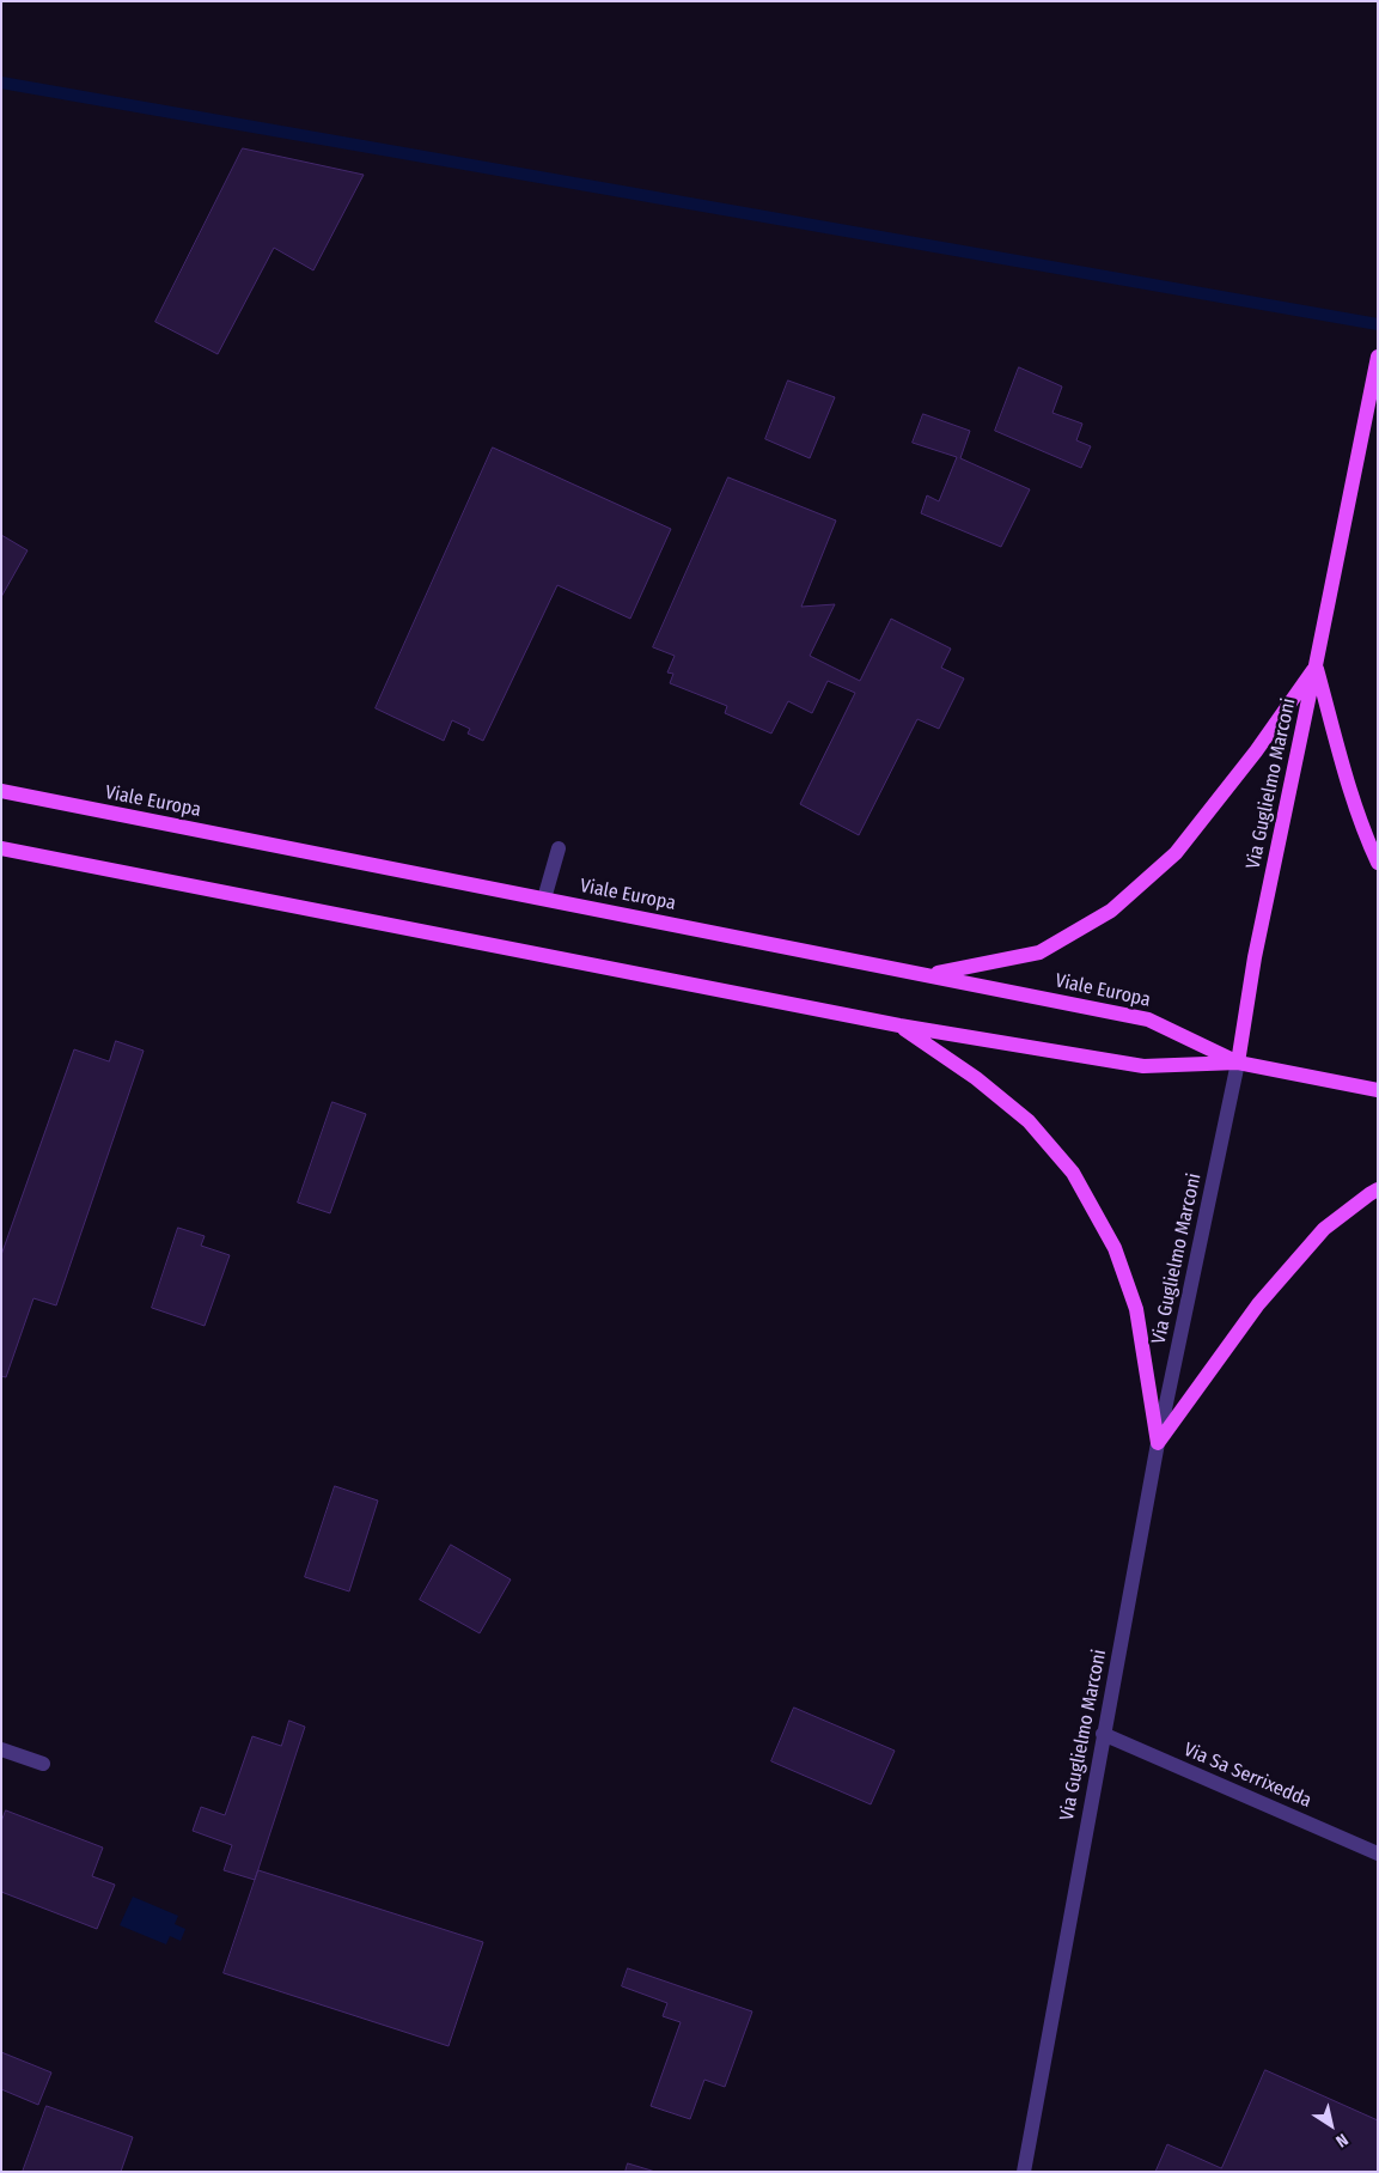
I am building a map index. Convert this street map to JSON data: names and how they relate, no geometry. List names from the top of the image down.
{
  "streets": {
    "main road": ["Via Guglielmo Marconi", "Viale Europa"],
    "street": ["Via Sa Serrixedda"]
  },
  "crossings": [
    ["Via Guglielmo Marconi", "Viale Europa"],
    ["Via Guglielmo Marconi", "Via Sa Serrixedda"]
  ],
  "north": "bottom right"
}
